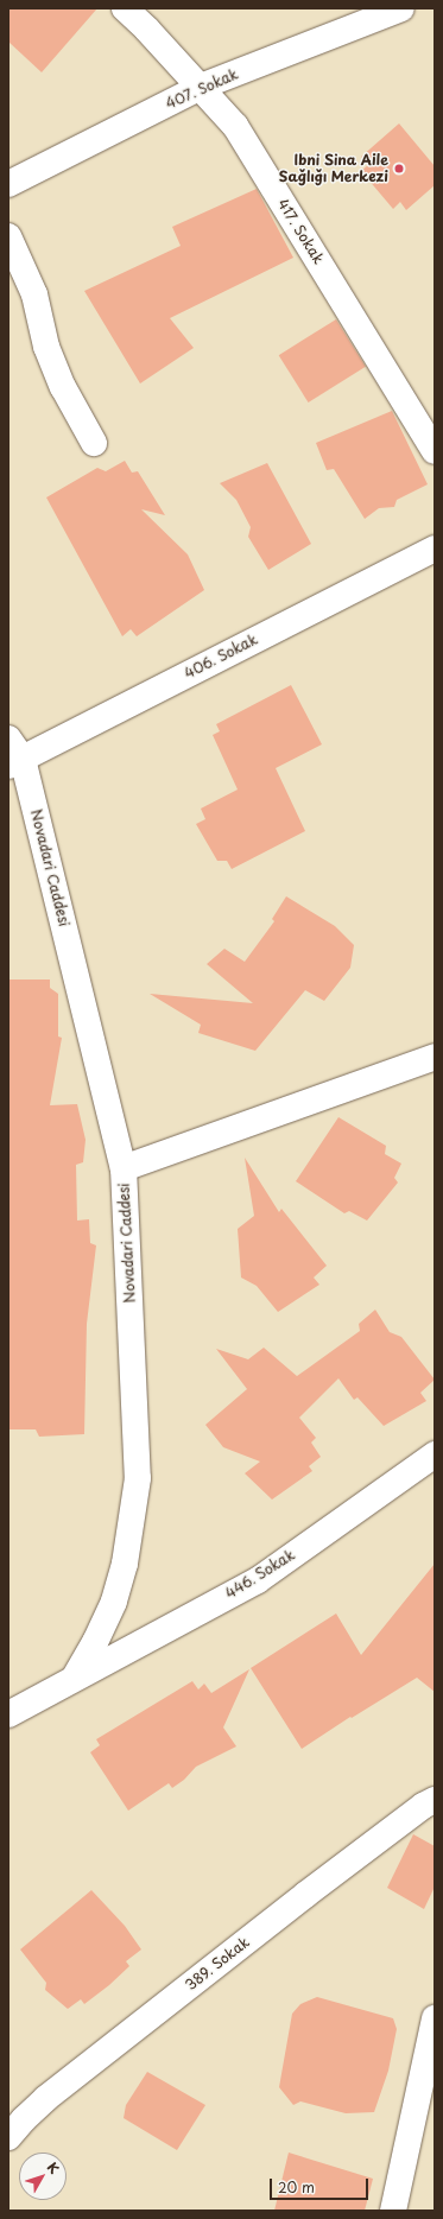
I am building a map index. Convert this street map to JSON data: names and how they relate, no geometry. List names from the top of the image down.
{
  "streets": {
    "street": [
      "407. Sokak",
      "417. Sokak",
      "406. Sokak",
      "Novadari Caddesi",
      "446. Sokak",
      "389. Sokak"
    ]
  },
  "crossings": [
    ["407. Sokak", "417. Sokak"],
    ["406. Sokak", "Novadari Caddesi"],
    ["Novadari Caddesi", "446. Sokak"]
  ],
  "places": ["Ibni Sina Aile Sağlığı Merkezi"],
  "scale_bar": "20 m",
  "north": "top right"
}
